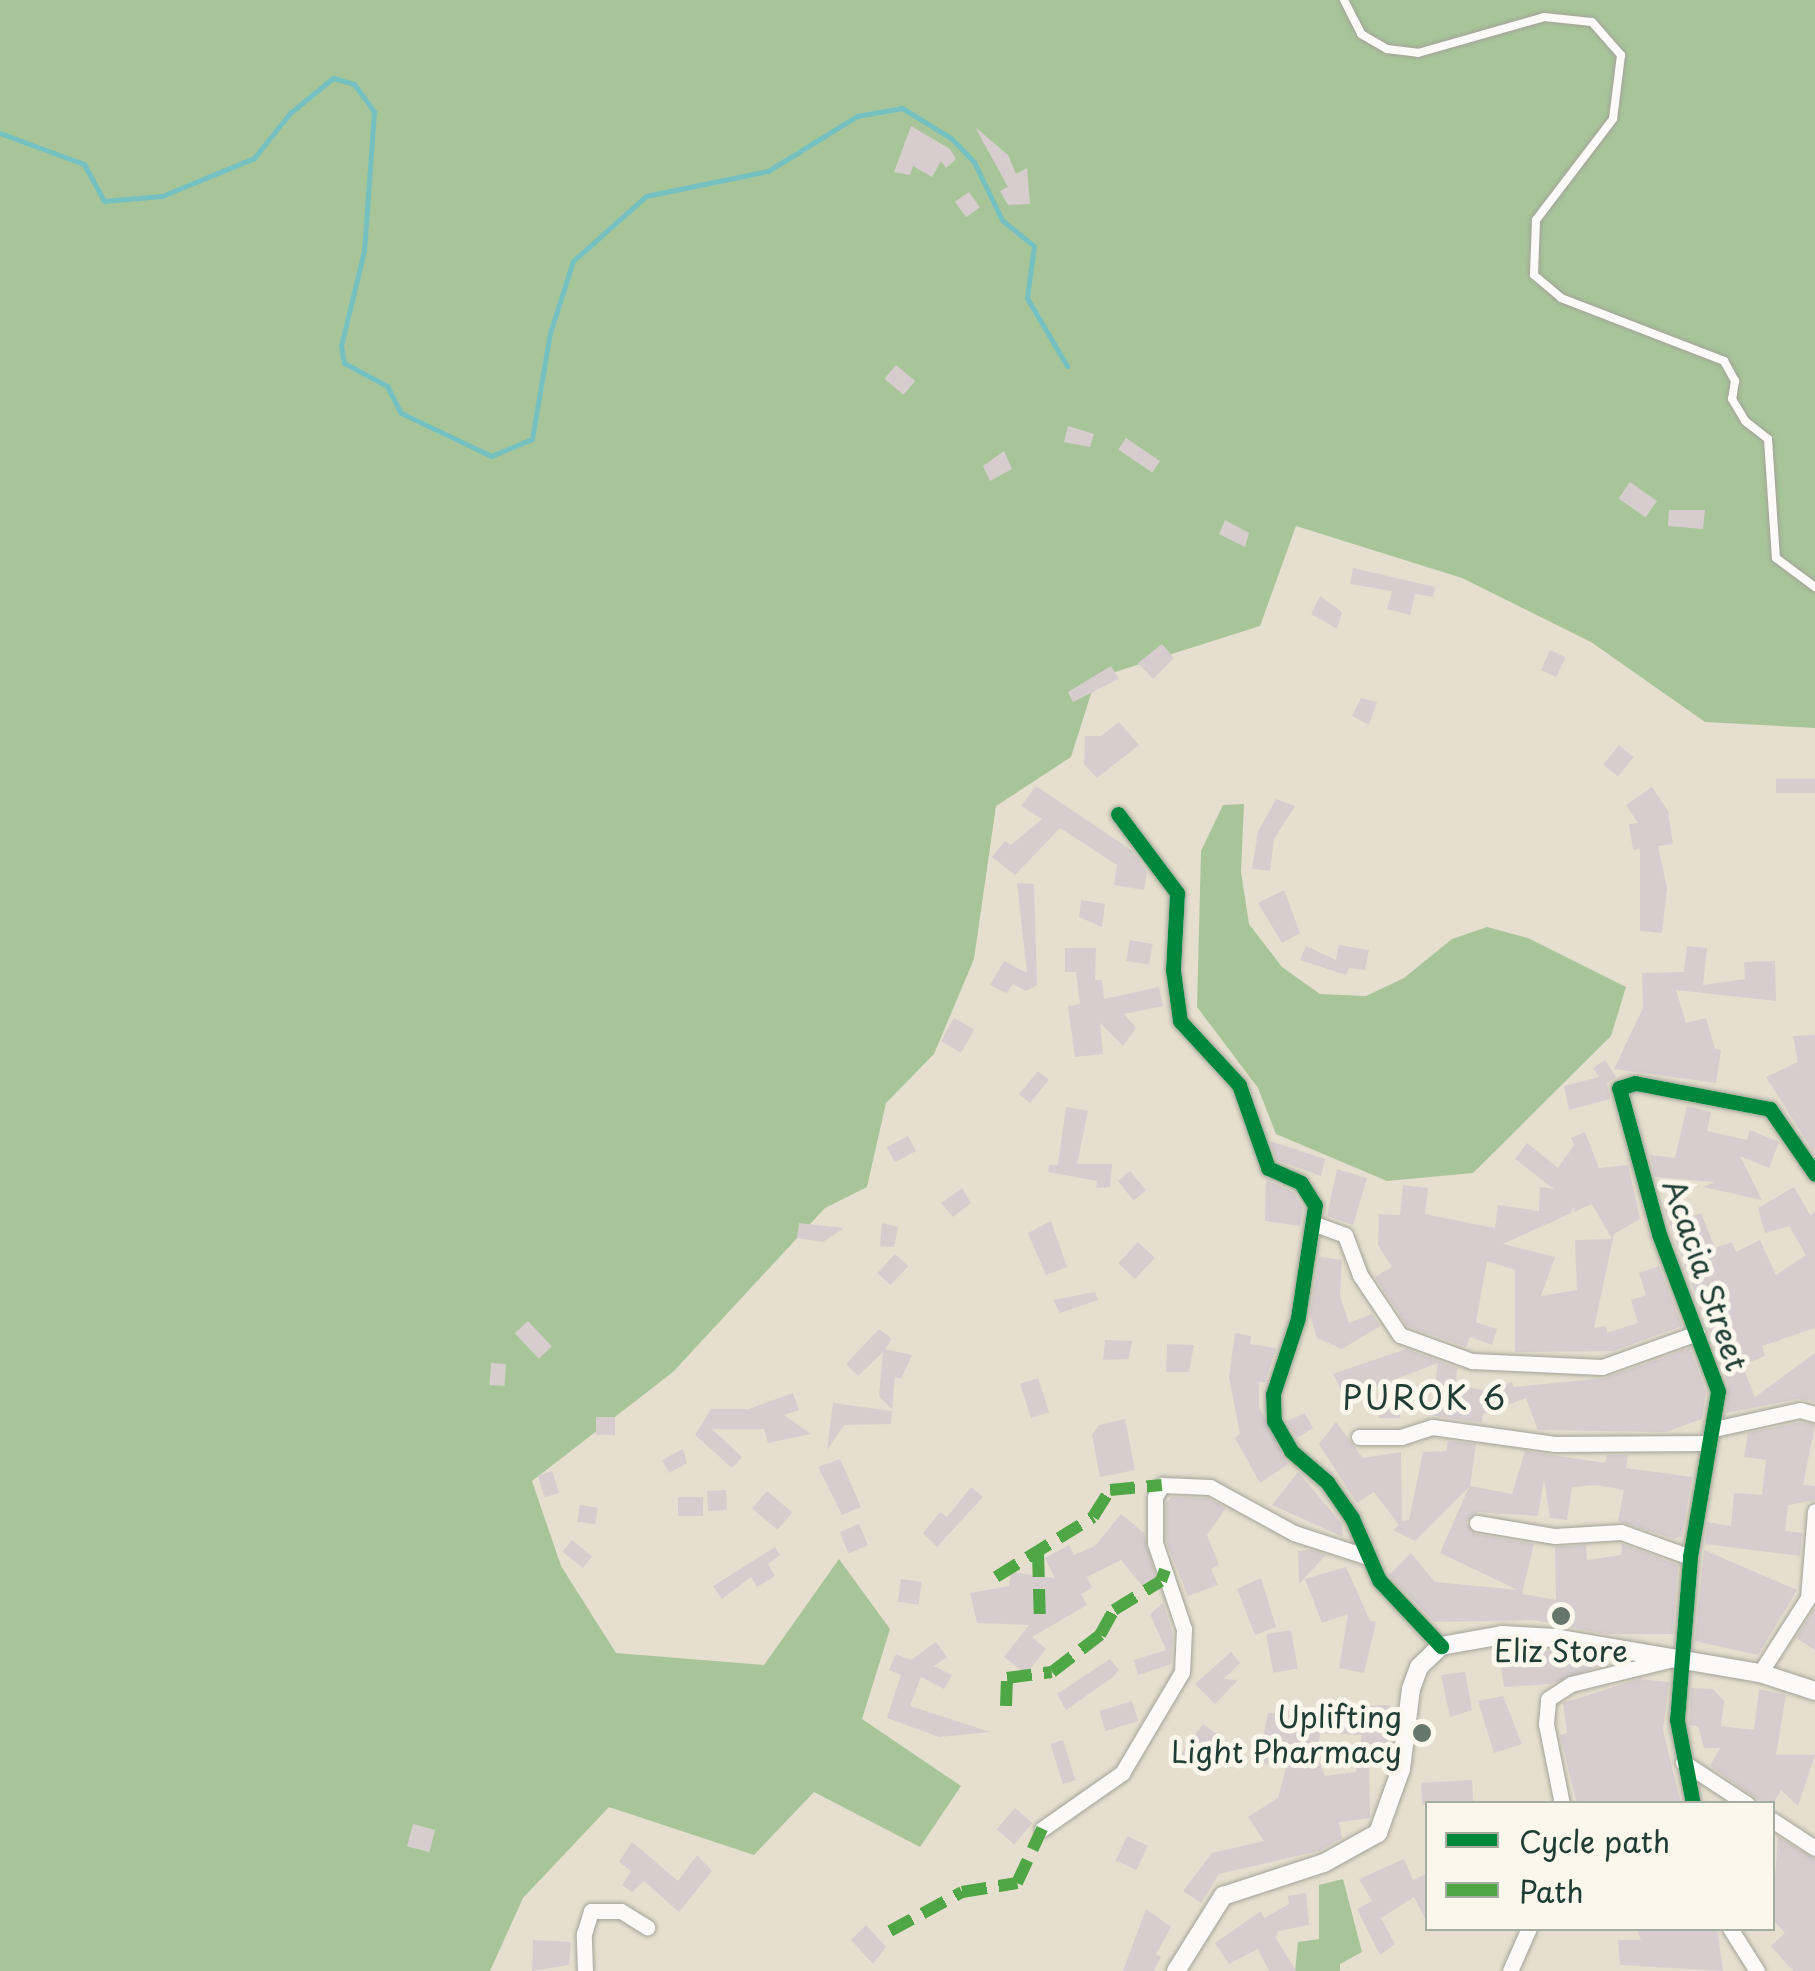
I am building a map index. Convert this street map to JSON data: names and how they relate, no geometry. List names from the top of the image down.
{
  "streets": {
    "street": ["Acacia Street"]
  },
  "districts": ["PUROK 6"],
  "places": ["Eliz Store", "Uplifting Light Pharmacy"],
  "legend": ["Cycle path", "Path"]
}
